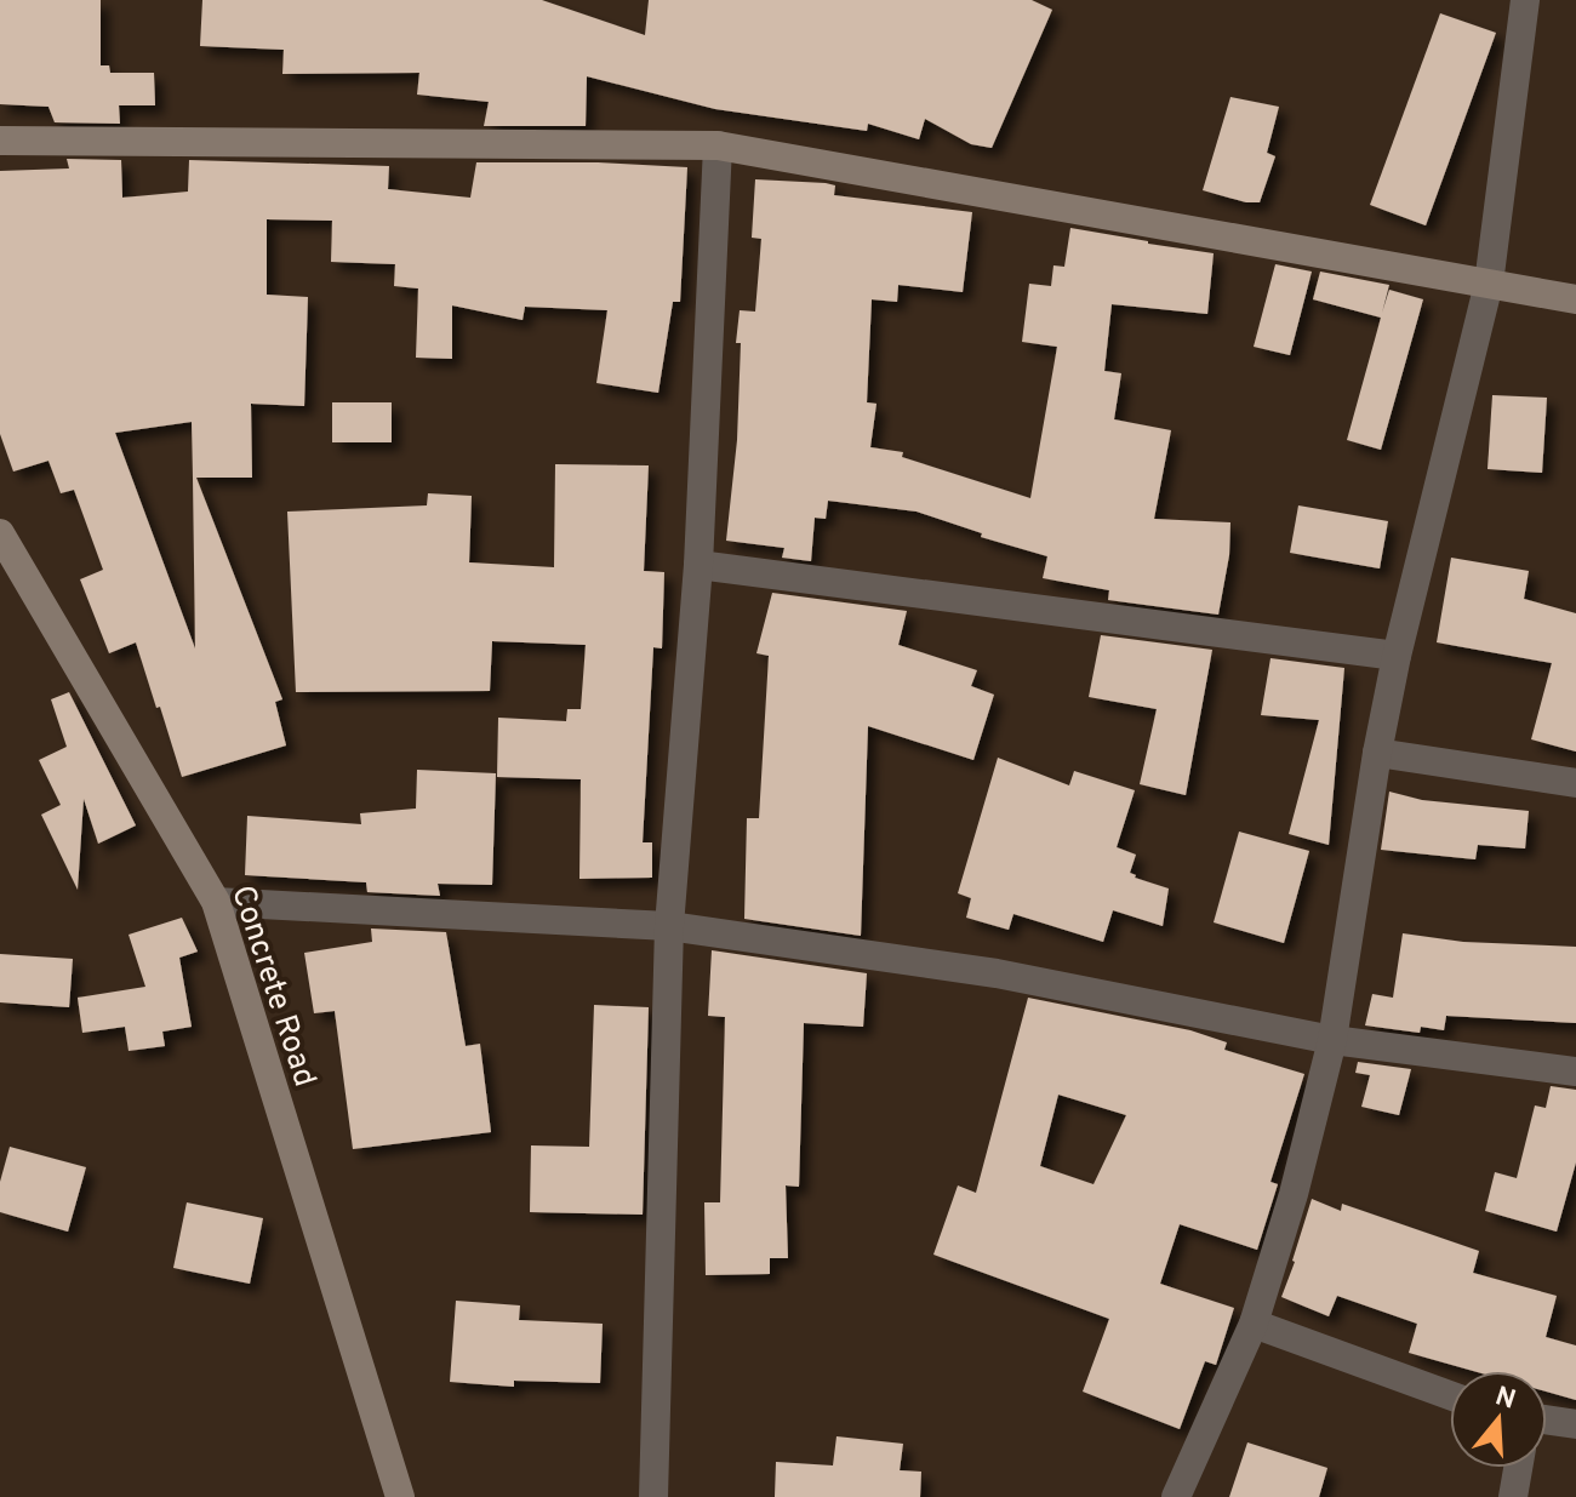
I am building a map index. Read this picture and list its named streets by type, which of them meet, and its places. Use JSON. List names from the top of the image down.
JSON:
{
  "streets": {
    "street": ["Concrete Road"]
  },
  "north": "top"
}
